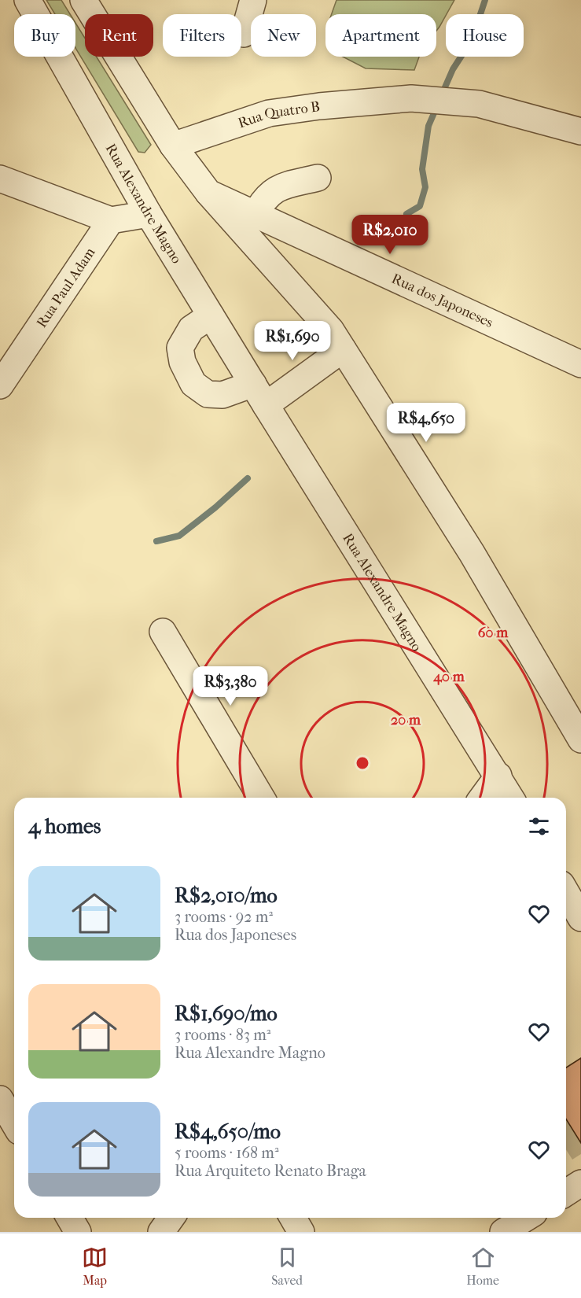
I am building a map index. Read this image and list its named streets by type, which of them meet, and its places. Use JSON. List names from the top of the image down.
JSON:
{
  "streets": {
    "street": [
      "Rua Quatro B",
      "Rua Alexandre Magno",
      "Rua Paul Adam",
      "Rua dos Japoneses"
    ]
  },
  "crossings": [
    ["Rua Quatro B", "Rua dos Japoneses"]
  ],
  "page": {
    "chip": [
      "Buy",
      "Rent",
      "Filters",
      "New",
      "Apartment",
      "House"
    ],
    "price": [
      "R$2,010",
      "R$1,690",
      "R$4,650",
      "R$3,380"
    ],
    "heading": "4 homes",
    "list": [
      {
        "name": "R$2,010/mo",
        "note": "3 rooms · 92 m² · Rua dos Japoneses"
      },
      {
        "name": "R$1,690/mo",
        "note": "3 rooms · 83 m² · Rua Alexandre Magno"
      },
      {
        "name": "R$4,650/mo",
        "note": "5 rooms · 168 m² · Rua Arquiteto Renato Braga"
      }
    ],
    "tabs": ["Map", "Saved", "Home"]
  },
  "rings": ["60 m", "40 m", "20 m"]
}
